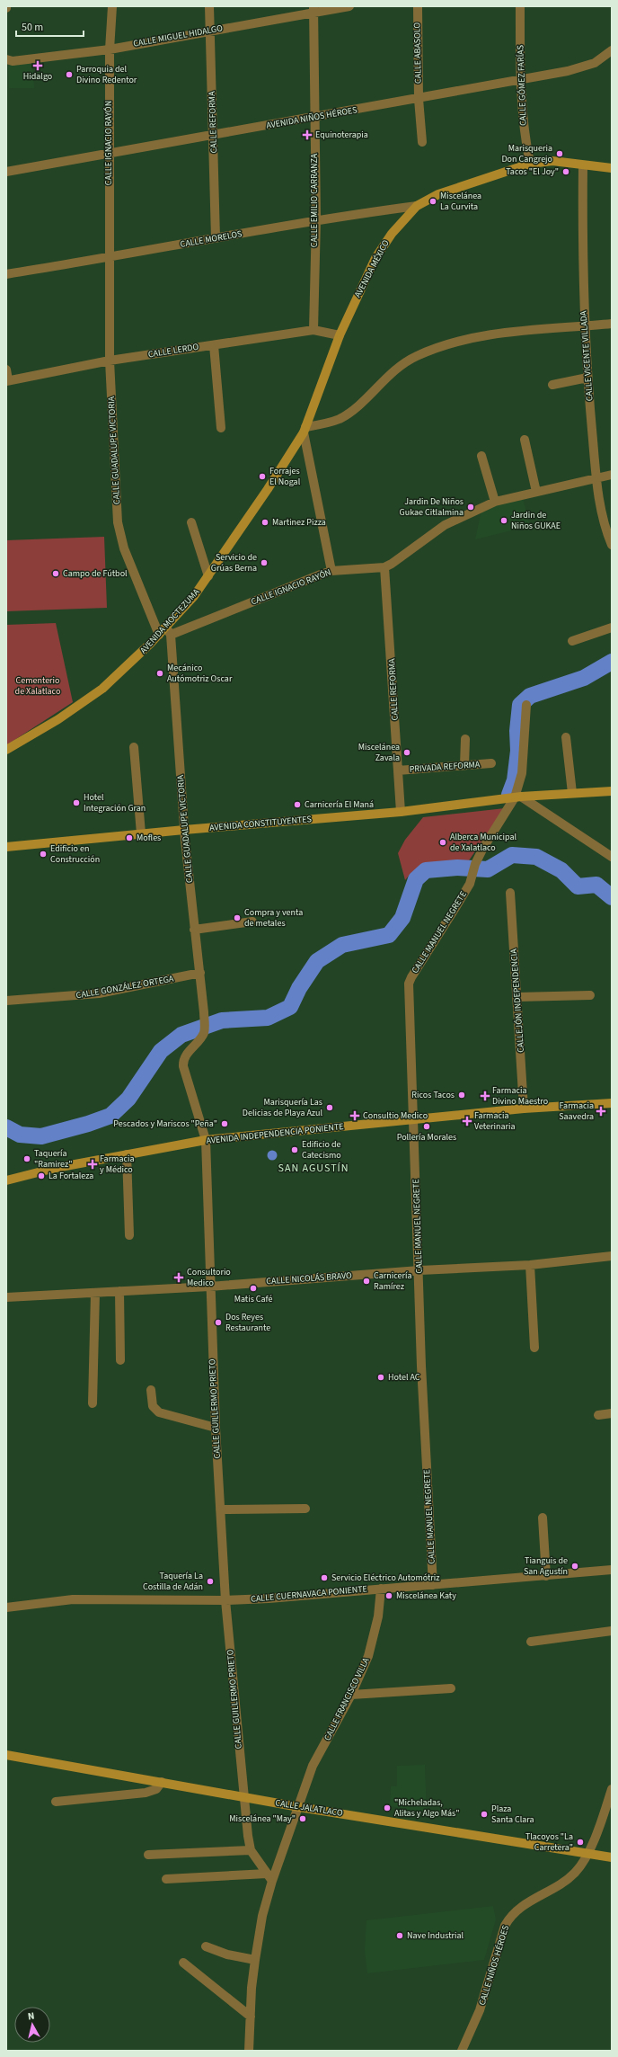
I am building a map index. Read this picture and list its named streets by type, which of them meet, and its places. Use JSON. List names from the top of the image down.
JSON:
{
  "streets": {
    "main road": [
      "AVENIDA MÉXICO",
      "AVENIDA MOCTEZUMA",
      "AVENIDA CONSTITUYENTES",
      "AVENIDA INDEPENDENCIA PONIENTE",
      "CALLE JALATLACO"
    ],
    "street": [
      "CALLE MIGUEL HIDALGO",
      "CALLE ABASOLO",
      "CALLE GÓMEZ FARÍAS",
      "AVENIDA NIÑOS HÉROES",
      "CALLE REFORMA",
      "CALLE IGNACIO RAYÓN",
      "CALLE EMILIO CARRANZA",
      "CALLE MORELOS",
      "CALLE LERDO",
      "CALLE VICENTE VILLADA",
      "CALLE GUADALUPE VICTORIA",
      "PRIVADA REFORMA",
      "CALLE MANUEL NEGRETE",
      "CALLE GONZÁLEZ ORTEGA",
      "CALLEJÓN INDEPENDENCIA",
      "CALLE NICOLÁS BRAVO",
      "CALLE GUILLERMO PRIETO",
      "CALLE CUERNAVACA PONIENTE",
      "CALLE FRANCISCO VILLA",
      "CALLE NIÑOS HÉROES"
    ]
  },
  "crossings": [
    ["CALLE MIGUEL HIDALGO", "CALLE REFORMA"],
    ["CALLE MIGUEL HIDALGO", "CALLE IGNACIO RAYÓN"],
    ["CALLE MIGUEL HIDALGO", "CALLE EMILIO CARRANZA"],
    ["CALLE ABASOLO", "AVENIDA NIÑOS HÉROES"],
    ["CALLE GÓMEZ FARÍAS", "AVENIDA NIÑOS HÉROES"],
    ["CALLE GÓMEZ FARÍAS", "AVENIDA MÉXICO"],
    ["AVENIDA NIÑOS HÉROES", "CALLE REFORMA"],
    ["AVENIDA NIÑOS HÉROES", "CALLE IGNACIO RAYÓN"],
    ["AVENIDA NIÑOS HÉROES", "CALLE EMILIO CARRANZA"],
    ["CALLE REFORMA", "CALLE IGNACIO RAYÓN"],
    ["CALLE REFORMA", "CALLE MORELOS"],
    ["CALLE REFORMA", "PRIVADA REFORMA"],
    ["CALLE REFORMA", "AVENIDA CONSTITUYENTES"],
    ["CALLE IGNACIO RAYÓN", "CALLE MORELOS"],
    ["CALLE IGNACIO RAYÓN", "CALLE VICENTE VILLADA"],
    ["CALLE IGNACIO RAYÓN", "CALLE GUADALUPE VICTORIA"],
    ["CALLE IGNACIO RAYÓN", "AVENIDA MOCTEZUMA"],
    ["CALLE EMILIO CARRANZA", "CALLE MORELOS"],
    ["CALLE EMILIO CARRANZA", "CALLE LERDO"],
    ["CALLE MORELOS", "AVENIDA MÉXICO"],
    ["CALLE MORELOS", "CALLE GUADALUPE VICTORIA"],
    ["AVENIDA MÉXICO", "CALLE LERDO"],
    ["AVENIDA MÉXICO", "AVENIDA MOCTEZUMA"],
    ["CALLE LERDO", "CALLE GUADALUPE VICTORIA"],
    ["CALLE GUADALUPE VICTORIA", "AVENIDA MOCTEZUMA"],
    ["CALLE GUADALUPE VICTORIA", "AVENIDA CONSTITUYENTES"],
    ["CALLE GUADALUPE VICTORIA", "CALLE GONZÁLEZ ORTEGA"],
    ["CALLE GUADALUPE VICTORIA", "CALLE GUILLERMO PRIETO"],
    ["AVENIDA CONSTITUYENTES", "CALLE MANUEL NEGRETE"],
    ["CALLE MANUEL NEGRETE", "AVENIDA INDEPENDENCIA PONIENTE"],
    ["CALLE MANUEL NEGRETE", "CALLE NICOLÁS BRAVO"],
    ["CALLE MANUEL NEGRETE", "CALLE CUERNAVACA PONIENTE"],
    ["CALLEJÓN INDEPENDENCIA", "AVENIDA INDEPENDENCIA PONIENTE"],
    ["AVENIDA INDEPENDENCIA PONIENTE", "CALLE GUILLERMO PRIETO"],
    ["CALLE NICOLÁS BRAVO", "CALLE GUILLERMO PRIETO"],
    ["CALLE GUILLERMO PRIETO", "CALLE CUERNAVACA PONIENTE"],
    ["CALLE GUILLERMO PRIETO", "CALLE JALATLACO"],
    ["CALLE CUERNAVACA PONIENTE", "CALLE FRANCISCO VILLA"],
    ["CALLE FRANCISCO VILLA", "CALLE JALATLACO"],
    ["CALLE JALATLACO", "CALLE NIÑOS HÉROES"]
  ],
  "districts": ["SAN AGUSTÍN"],
  "parks": ["Cementerio de Xalatlaco"],
  "places": {
    "health": [
      "Hidalgo",
      "Equinoterapia",
      "Farmacia Divino Maestro",
      "Farmacia Saavedra",
      "Consultio Medico",
      "Farmacia Veterinaria",
      "Farmacia y Médico",
      "Consultorio Medico"
    ],
    "other": [
      "Parroquia del Divino Redentor",
      "Marisqueria Don Cangrejo",
      "Tacos \"El Joy\"",
      "Miscelánea La Curvita",
      "Forrajes El Nogal",
      "Jardin De Niños Gukae Citlalmina",
      "Jardin de Niños GUKAE",
      "Martinez Pizza",
      "Servicio de Grúas Berna",
      "Campo de Fútbol",
      "Mecánico Autómotriz Oscar",
      "Miscelánea Zavala",
      "Hotel Integración Gran",
      "Carnicería El Maná",
      "Mofles",
      "Alberca Municipal de Xalatlaco",
      "Edificio en Construcción",
      "Compra y venta de metales",
      "Ricos Tacos",
      "Marisquería Las Delicias de Playa Azul",
      "Pescados y Mariscos \"Peña\"",
      "Pollería Morales",
      "Edificio de Catecismo",
      "Taquería \"Ramirez\"",
      "La Fortaleza",
      "Carnicería Ramírez",
      "Matis Café",
      "Dos Reyes Restaurante",
      "Hotel AC",
      "Tianguis de San Agustín",
      "Servicio Eléctrico Automótriz",
      "Taquería La Costilla de Adán",
      "Miscelánea Katy",
      "\"Micheladas, Alitas y Algo Más\"",
      "Plaza Santa Clara",
      "Miscelánea \"May\"",
      "Tlacoyos \"La Carretera\"",
      "Nave Industrial"
    ]
  },
  "scale_bar": "50 m",
  "north": "top"
}
